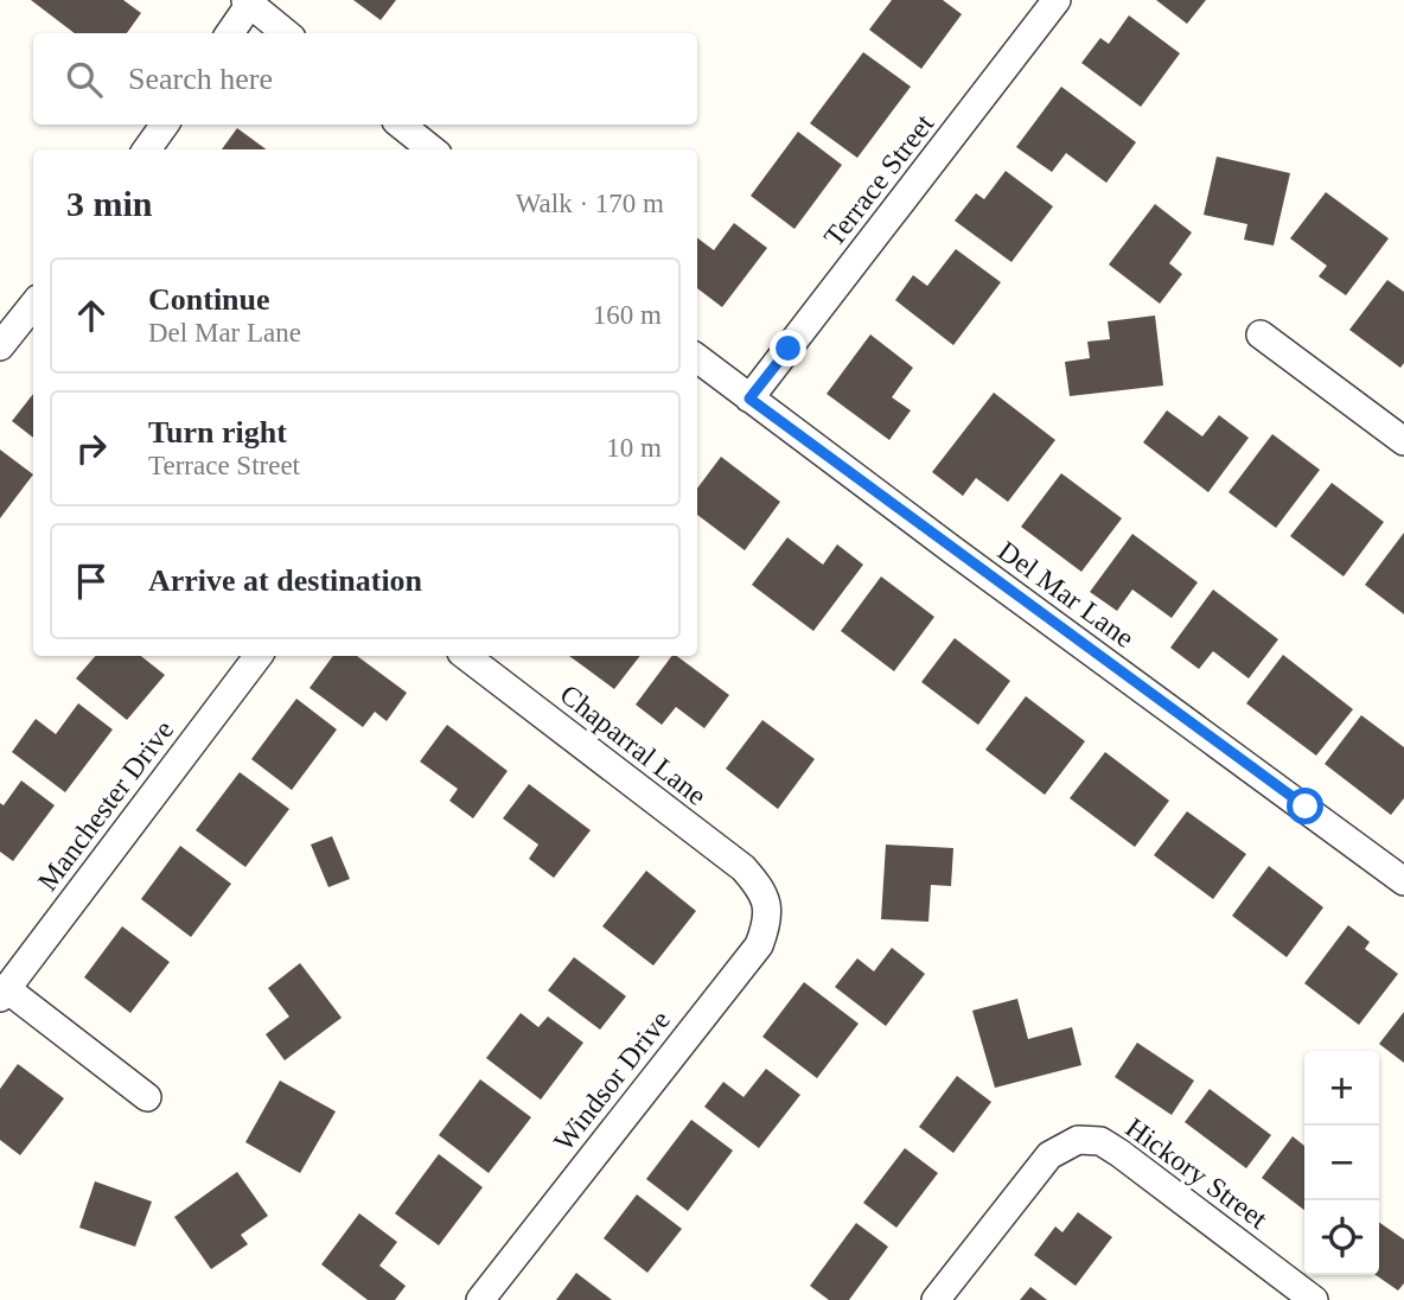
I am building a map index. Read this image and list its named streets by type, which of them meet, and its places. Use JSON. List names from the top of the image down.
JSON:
{
  "streets": {
    "street": [
      "Terrace Street",
      "Del Mar Lane",
      "Chaparral Lane",
      "Manchester Drive",
      "Windsor Drive",
      "Hickory Street"
    ]
  },
  "crossings": [
    ["Terrace Street", "Del Mar Lane"],
    ["Chaparral Lane", "Windsor Drive"]
  ],
  "page": {
    "search": "Search here",
    "heading": ["3 min", "Walk · 170 m"],
    "list": [
      ["Continue", "Del Mar Lane", "160 m"],
      ["Turn right", "Terrace Street", "10 m"],
      "Arrive at destination"
    ],
    "map_buttons": ["+", "−"]
  }
}
